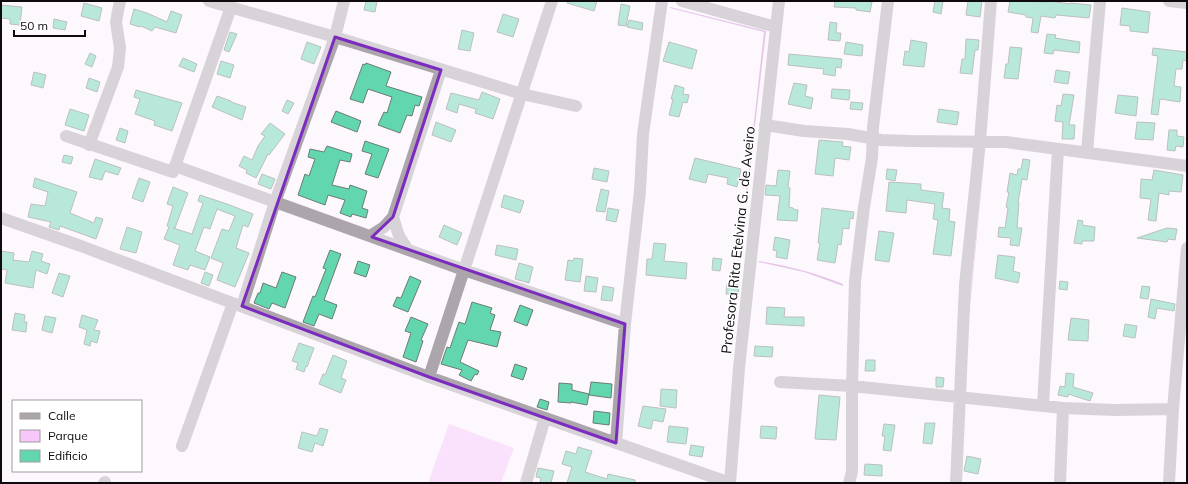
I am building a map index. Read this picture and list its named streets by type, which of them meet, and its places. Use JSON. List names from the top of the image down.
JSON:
{
  "streets": {
    "street": ["Profesora Rita Etelvina G. de Aveiro"]
  },
  "legend": ["Calle", "Parque", "Edificio"],
  "scale_bar": "50 m"
}
